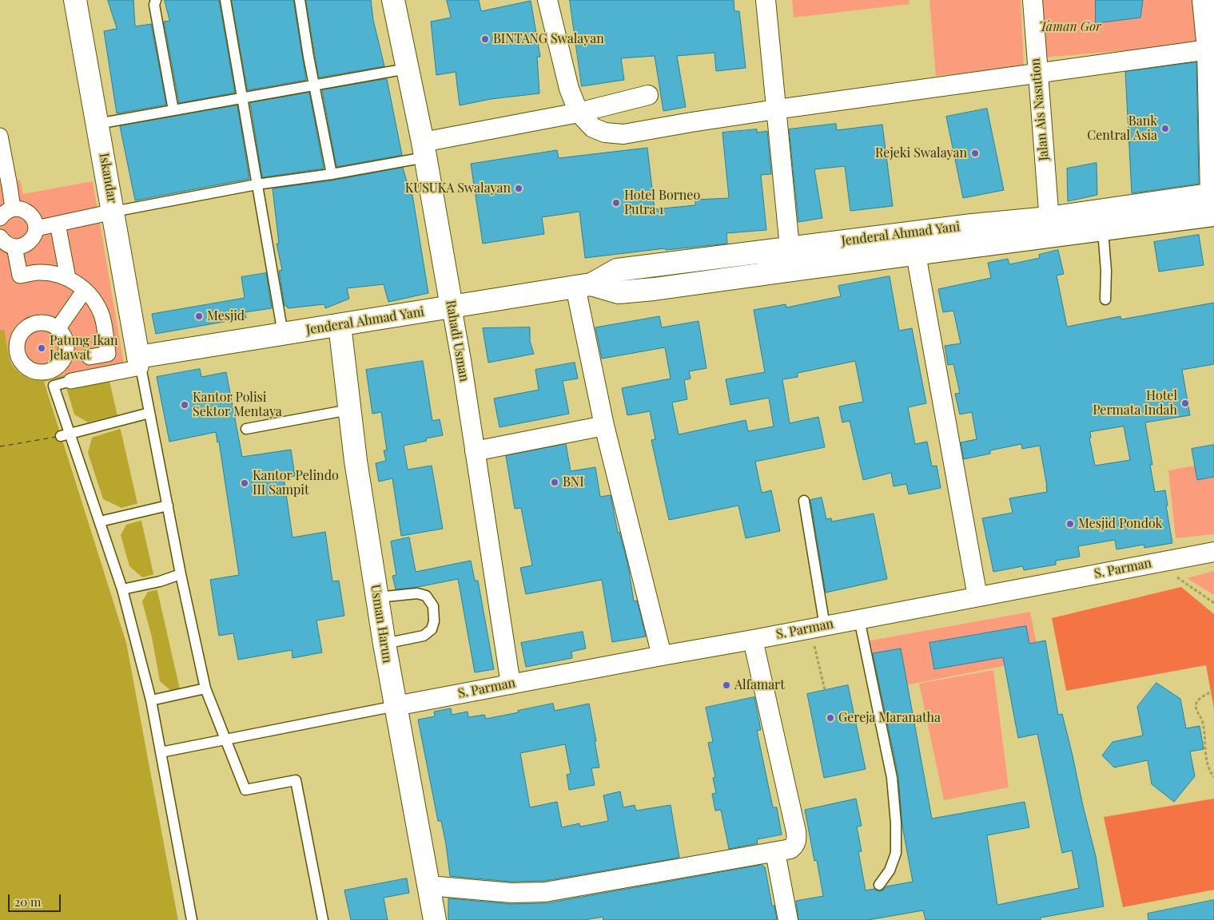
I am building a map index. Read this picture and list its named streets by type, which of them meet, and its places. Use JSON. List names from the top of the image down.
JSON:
{
  "streets": {
    "main road": [
      "Iskandar",
      "Jenderal Ahmad Yani",
      "Rahadi Usman",
      "Usman Harun"
    ],
    "street": ["Jalan Ais Nasution", "S. Parman"]
  },
  "crossings": [
    ["Jalan Ais Nasution", "Jenderal Ahmad Yani"],
    ["Iskandar", "Jenderal Ahmad Yani"],
    ["Jenderal Ahmad Yani", "Rahadi Usman"],
    ["Jenderal Ahmad Yani", "Usman Harun"],
    ["Rahadi Usman", "S. Parman"],
    ["S. Parman", "Usman Harun"]
  ],
  "parks": ["Taman Gor"],
  "places": [
    "BINTANG Swalayan",
    "Bank Central Asia",
    "Rejeki Swalayan",
    "KUSUKA Swalayan",
    "Hotel Borneo Putra 1",
    "Mesjid",
    "Patung Ikan Jelawat",
    "Hotel Permata Indah",
    "Kantor Polisi Sektor Mentaya",
    "BNI",
    "Kantor Pelindo III Sampit",
    "Mesjid Pondok",
    "Alfamart",
    "Gereja Maranatha"
  ],
  "scale_bar": "20 m"
}
